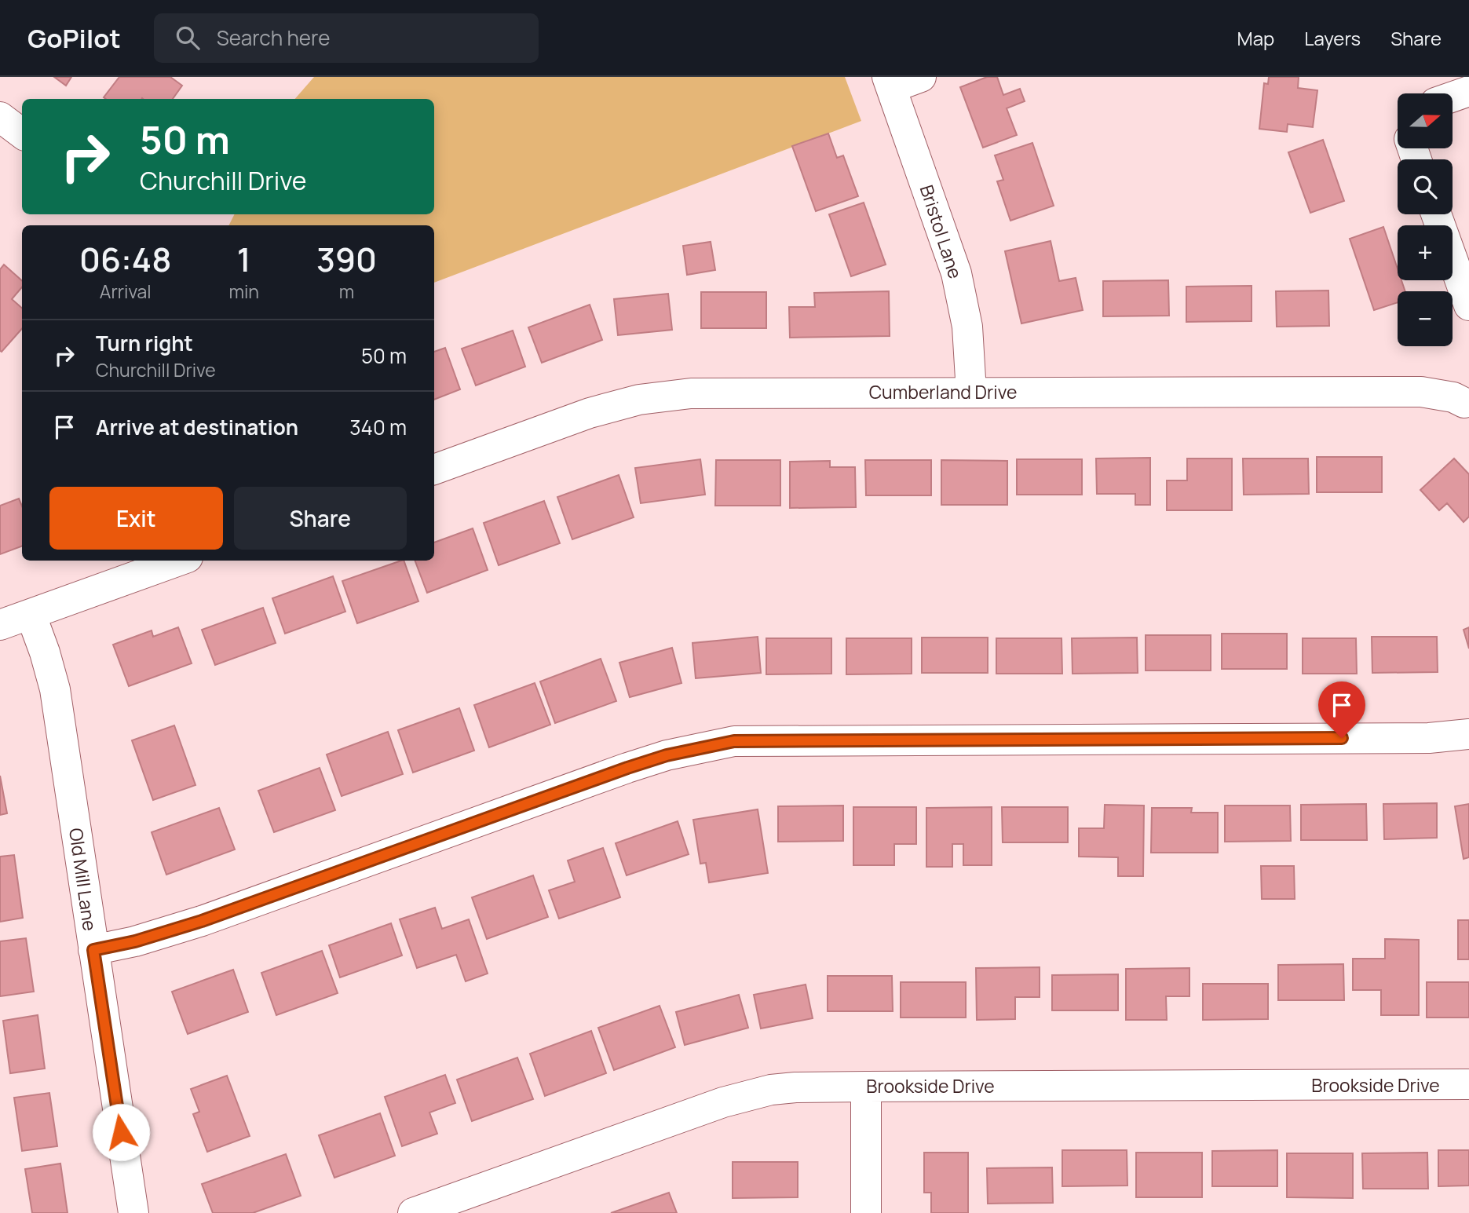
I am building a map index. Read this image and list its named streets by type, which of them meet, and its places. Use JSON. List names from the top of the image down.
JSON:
{
  "streets": {
    "street": [
      "Bristol Lane",
      "Cumberland Drive",
      "Old Mill Lane",
      "Brookside Drive"
    ]
  },
  "crossings": [
    ["Bristol Lane", "Cumberland Drive"]
  ],
  "north": "right",
  "page": {
    "header": "GoPilot",
    "search": "Search here",
    "nav": ["Map", "Layers", "Share"],
    "map_buttons": ["+", "−"],
    "turn": ["50 m", "Churchill Drive"],
    "eta": [
      "06:48",
      "Arrival",
      "1",
      "min",
      "390",
      "m"
    ],
    "list": [
      {
        "name": "Turn right",
        "note": "Churchill Drive",
        "value": "50 m"
      },
      {
        "name": "Arrive at destination",
        "value": "340 m"
      }
    ],
    "buttons": ["Exit", "Share"]
  }
}
